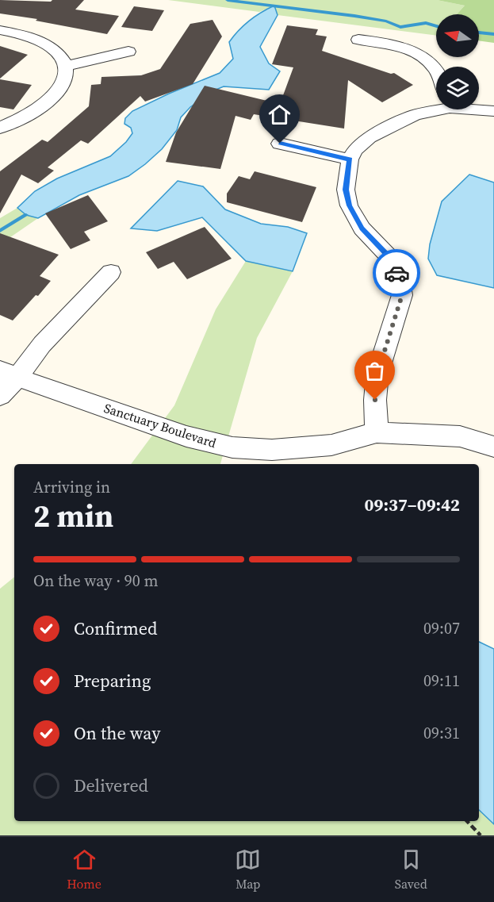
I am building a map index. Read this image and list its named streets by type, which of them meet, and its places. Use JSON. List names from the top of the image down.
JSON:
{
  "streets": {
    "street": ["Sanctuary Boulevard"]
  },
  "north": "left",
  "page": {
    "heading": ["2 min", "Arriving in", "09:37–09:42"],
    "bar": "On the way · 90 m",
    "list": [
      ["Confirmed", "09:07"],
      ["Preparing", "09:11"],
      ["On the way", "09:31"],
      "Delivered"
    ],
    "tabs": ["Home", "Map", "Saved"]
  }
}
